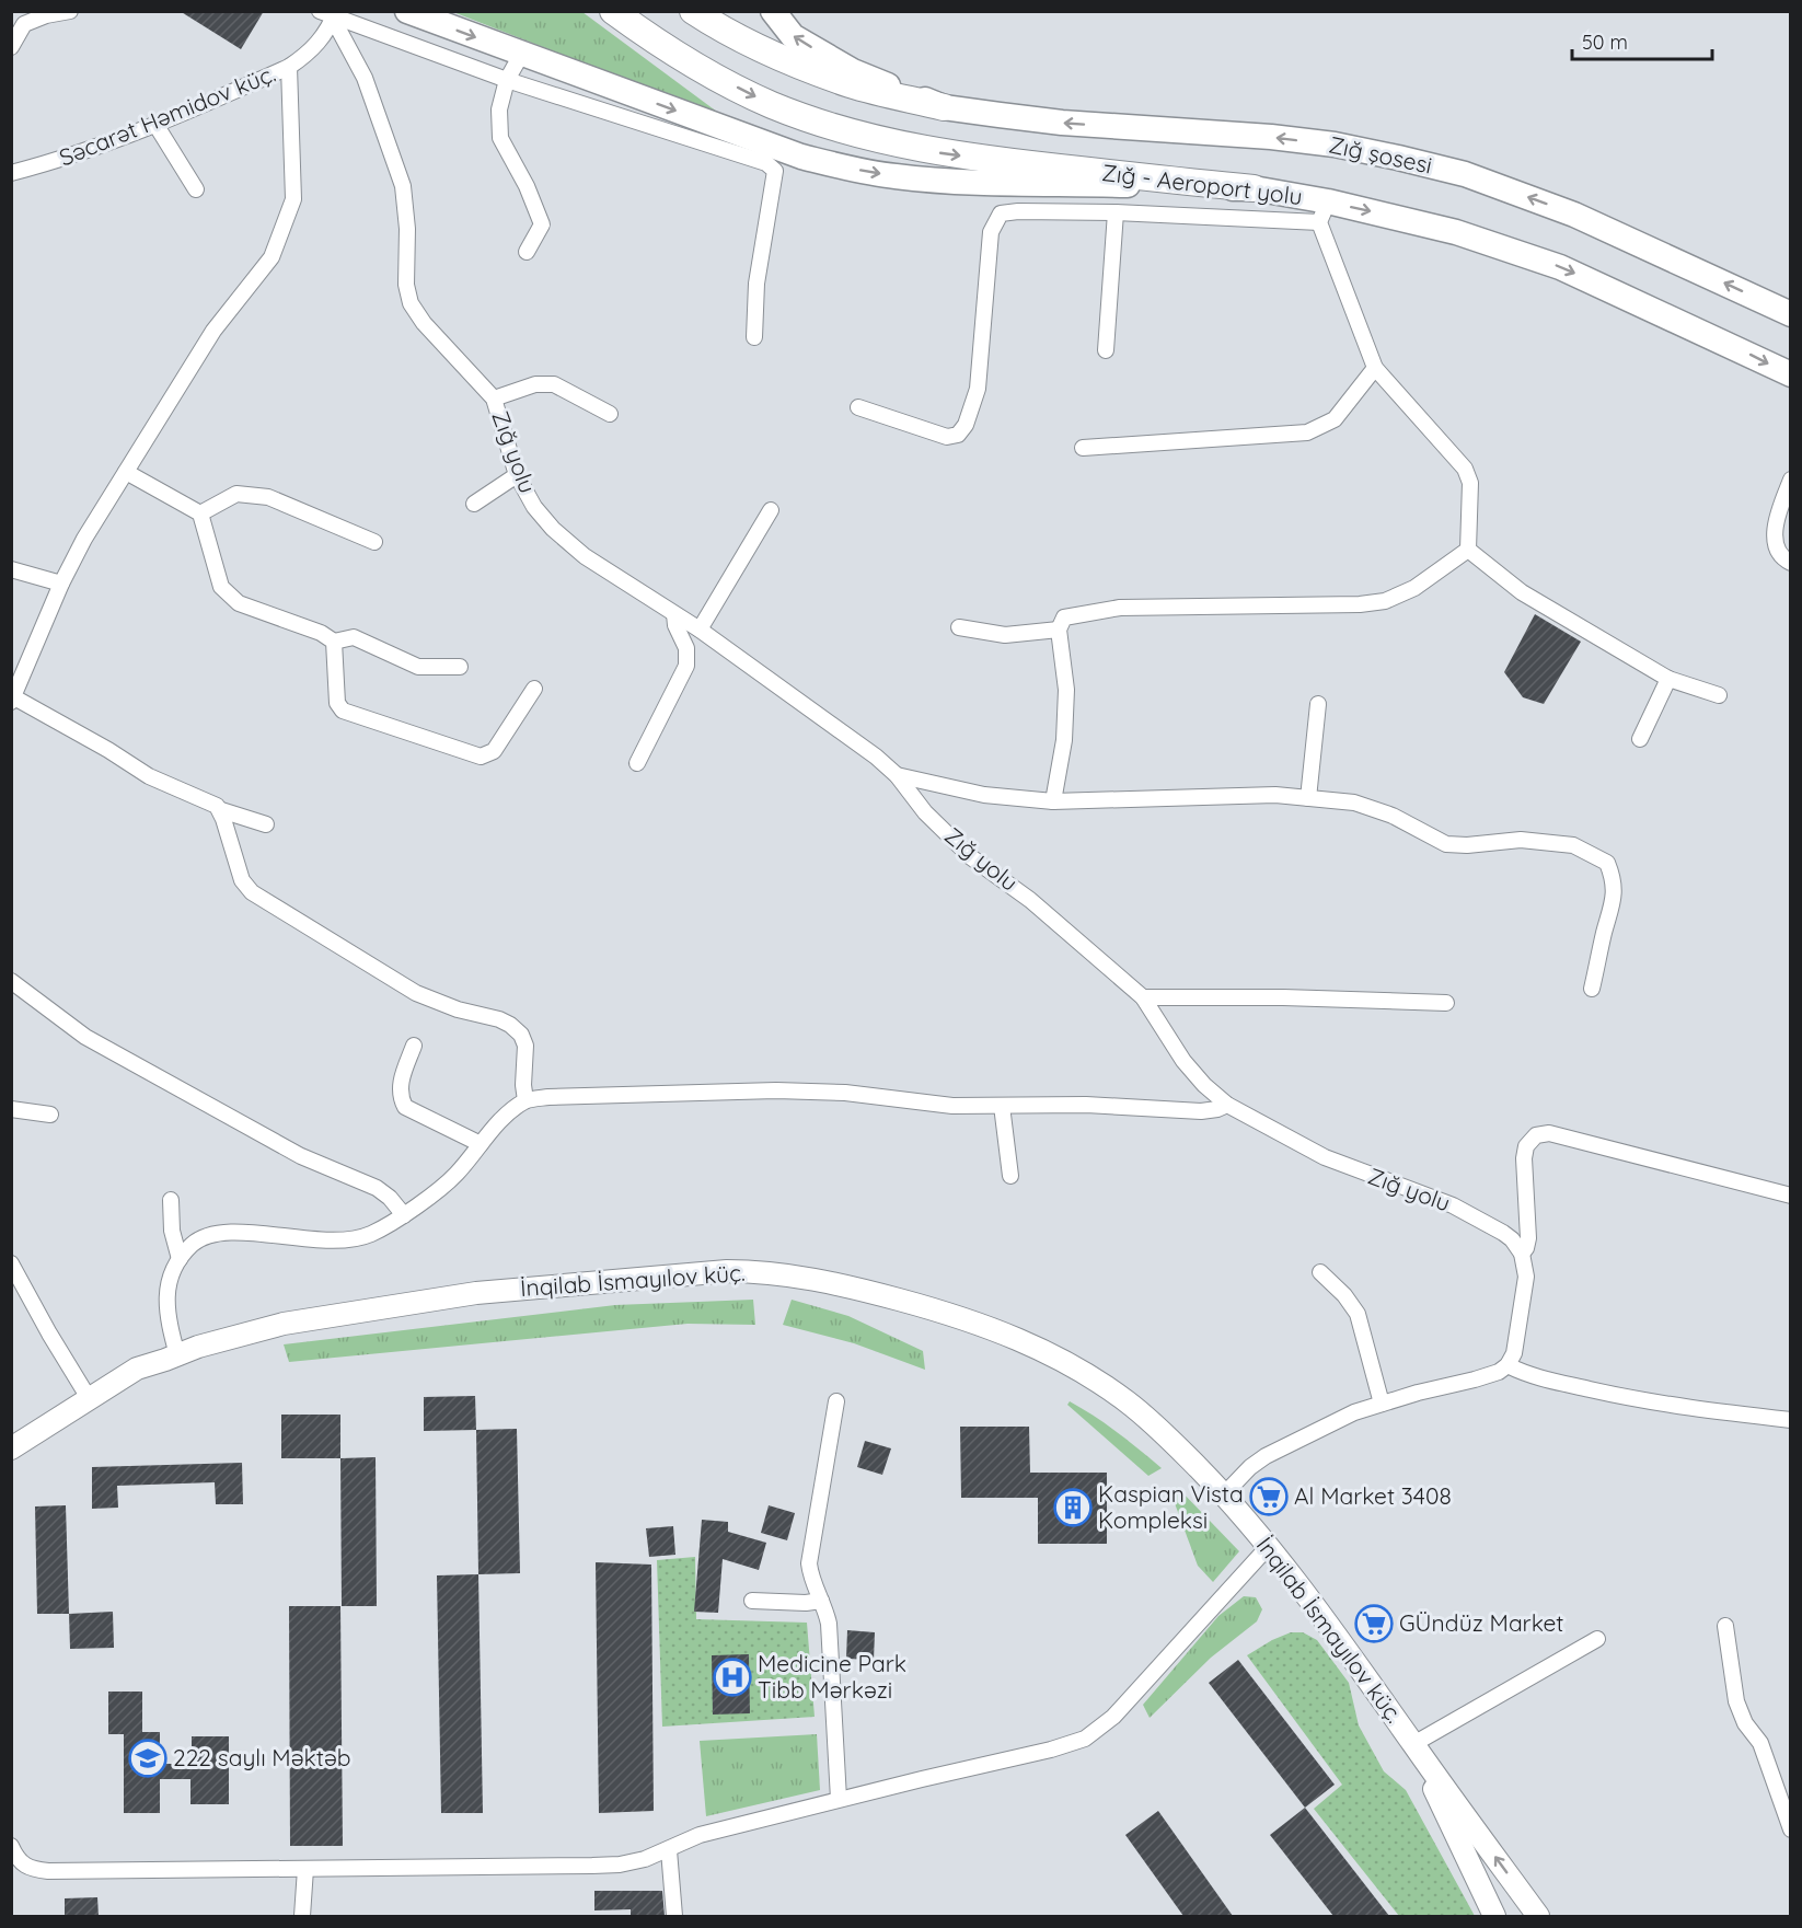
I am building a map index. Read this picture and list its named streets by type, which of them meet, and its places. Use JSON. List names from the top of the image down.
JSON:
{
  "streets": {
    "highway": ["Zığ şosesi", "Zığ - Aeroport yolu"],
    "main road": ["İnqilab İsmayılov küç."],
    "street": ["Səcarət Həmidov küç.", "Zığ yolu"]
  },
  "crossings": [
    ["Səcarət Həmidov küç.", "Zığ yolu"]
  ],
  "places": {
    "supermarket": ["Al Market 3408", "GÜndüz Market"],
    "building": ["Kaspian Vista Kompleksi"],
    "hospital": ["Medicine Park Tibb Mərkəzi"],
    "school or university": ["222 saylı Məktəb"]
  },
  "scale_bar": "50 m"
}
